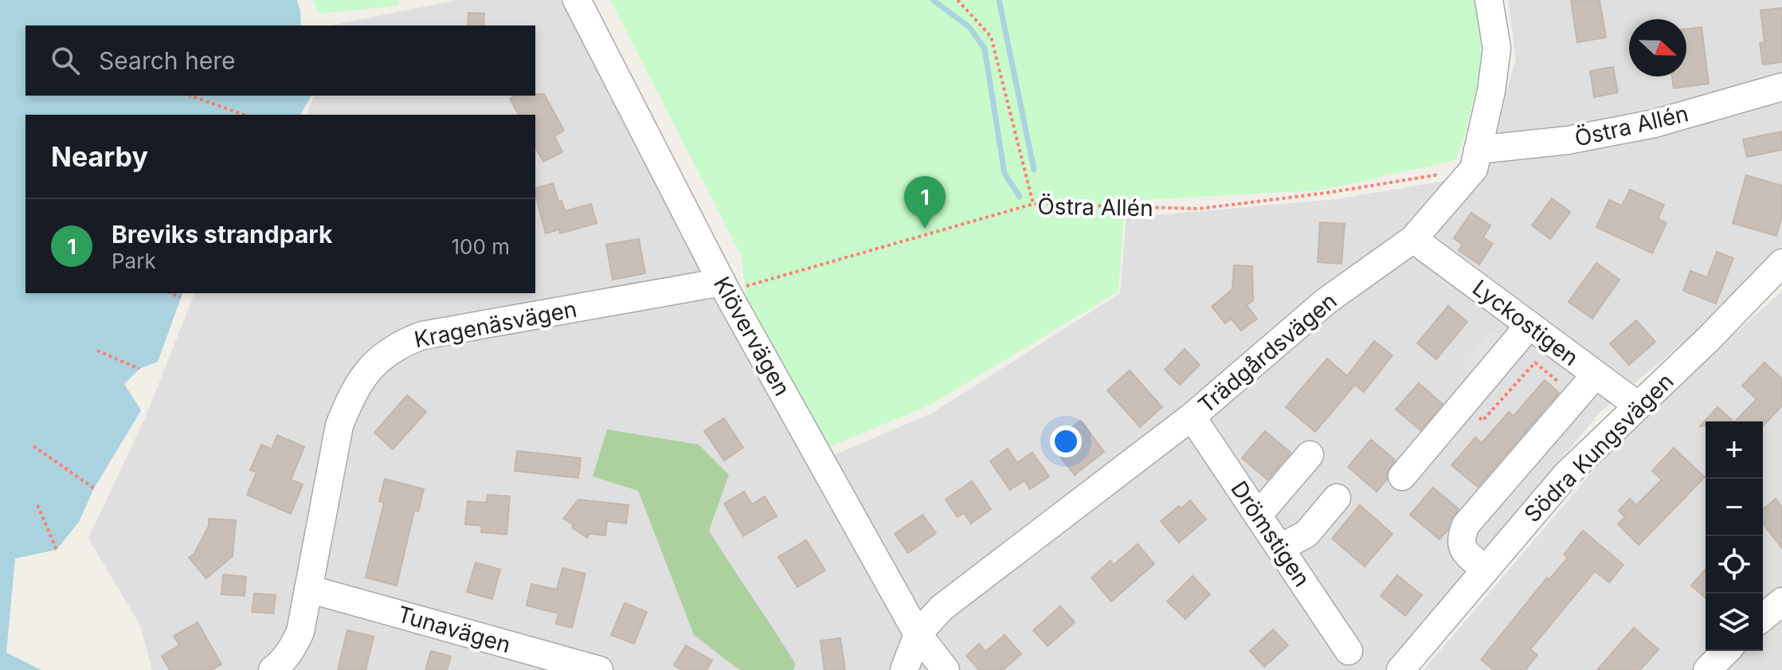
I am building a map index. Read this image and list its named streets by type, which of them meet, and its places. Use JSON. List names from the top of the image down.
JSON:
{
  "streets": {
    "street": [
      "Östra Allén",
      "Lyckostigen",
      "Kragenäsvägen",
      "Klövervägen",
      "Trädgårdsvägen",
      "Södra Kungsvägen",
      "Drömstigen",
      "Tunavägen"
    ]
  },
  "crossings": [
    ["Östra Allén", "Kragenäsvägen"],
    ["Östra Allén", "Klövervägen"],
    ["Östra Allén", "Trädgårdsvägen"],
    ["Lyckostigen", "Trädgårdsvägen"],
    ["Lyckostigen", "Södra Kungsvägen"],
    ["Kragenäsvägen", "Klövervägen"],
    ["Kragenäsvägen", "Tunavägen"],
    ["Klövervägen", "Trädgårdsvägen"],
    ["Trädgårdsvägen", "Drömstigen"]
  ],
  "north": "right",
  "page": {
    "search": "Search here",
    "heading": "Nearby",
    "pins": "1",
    "list": [
      {
        "mark": "1",
        "name": "Breviks strandpark",
        "note": "Park",
        "value": "100 m"
      }
    ],
    "map_buttons": ["+", "−"]
  }
}
